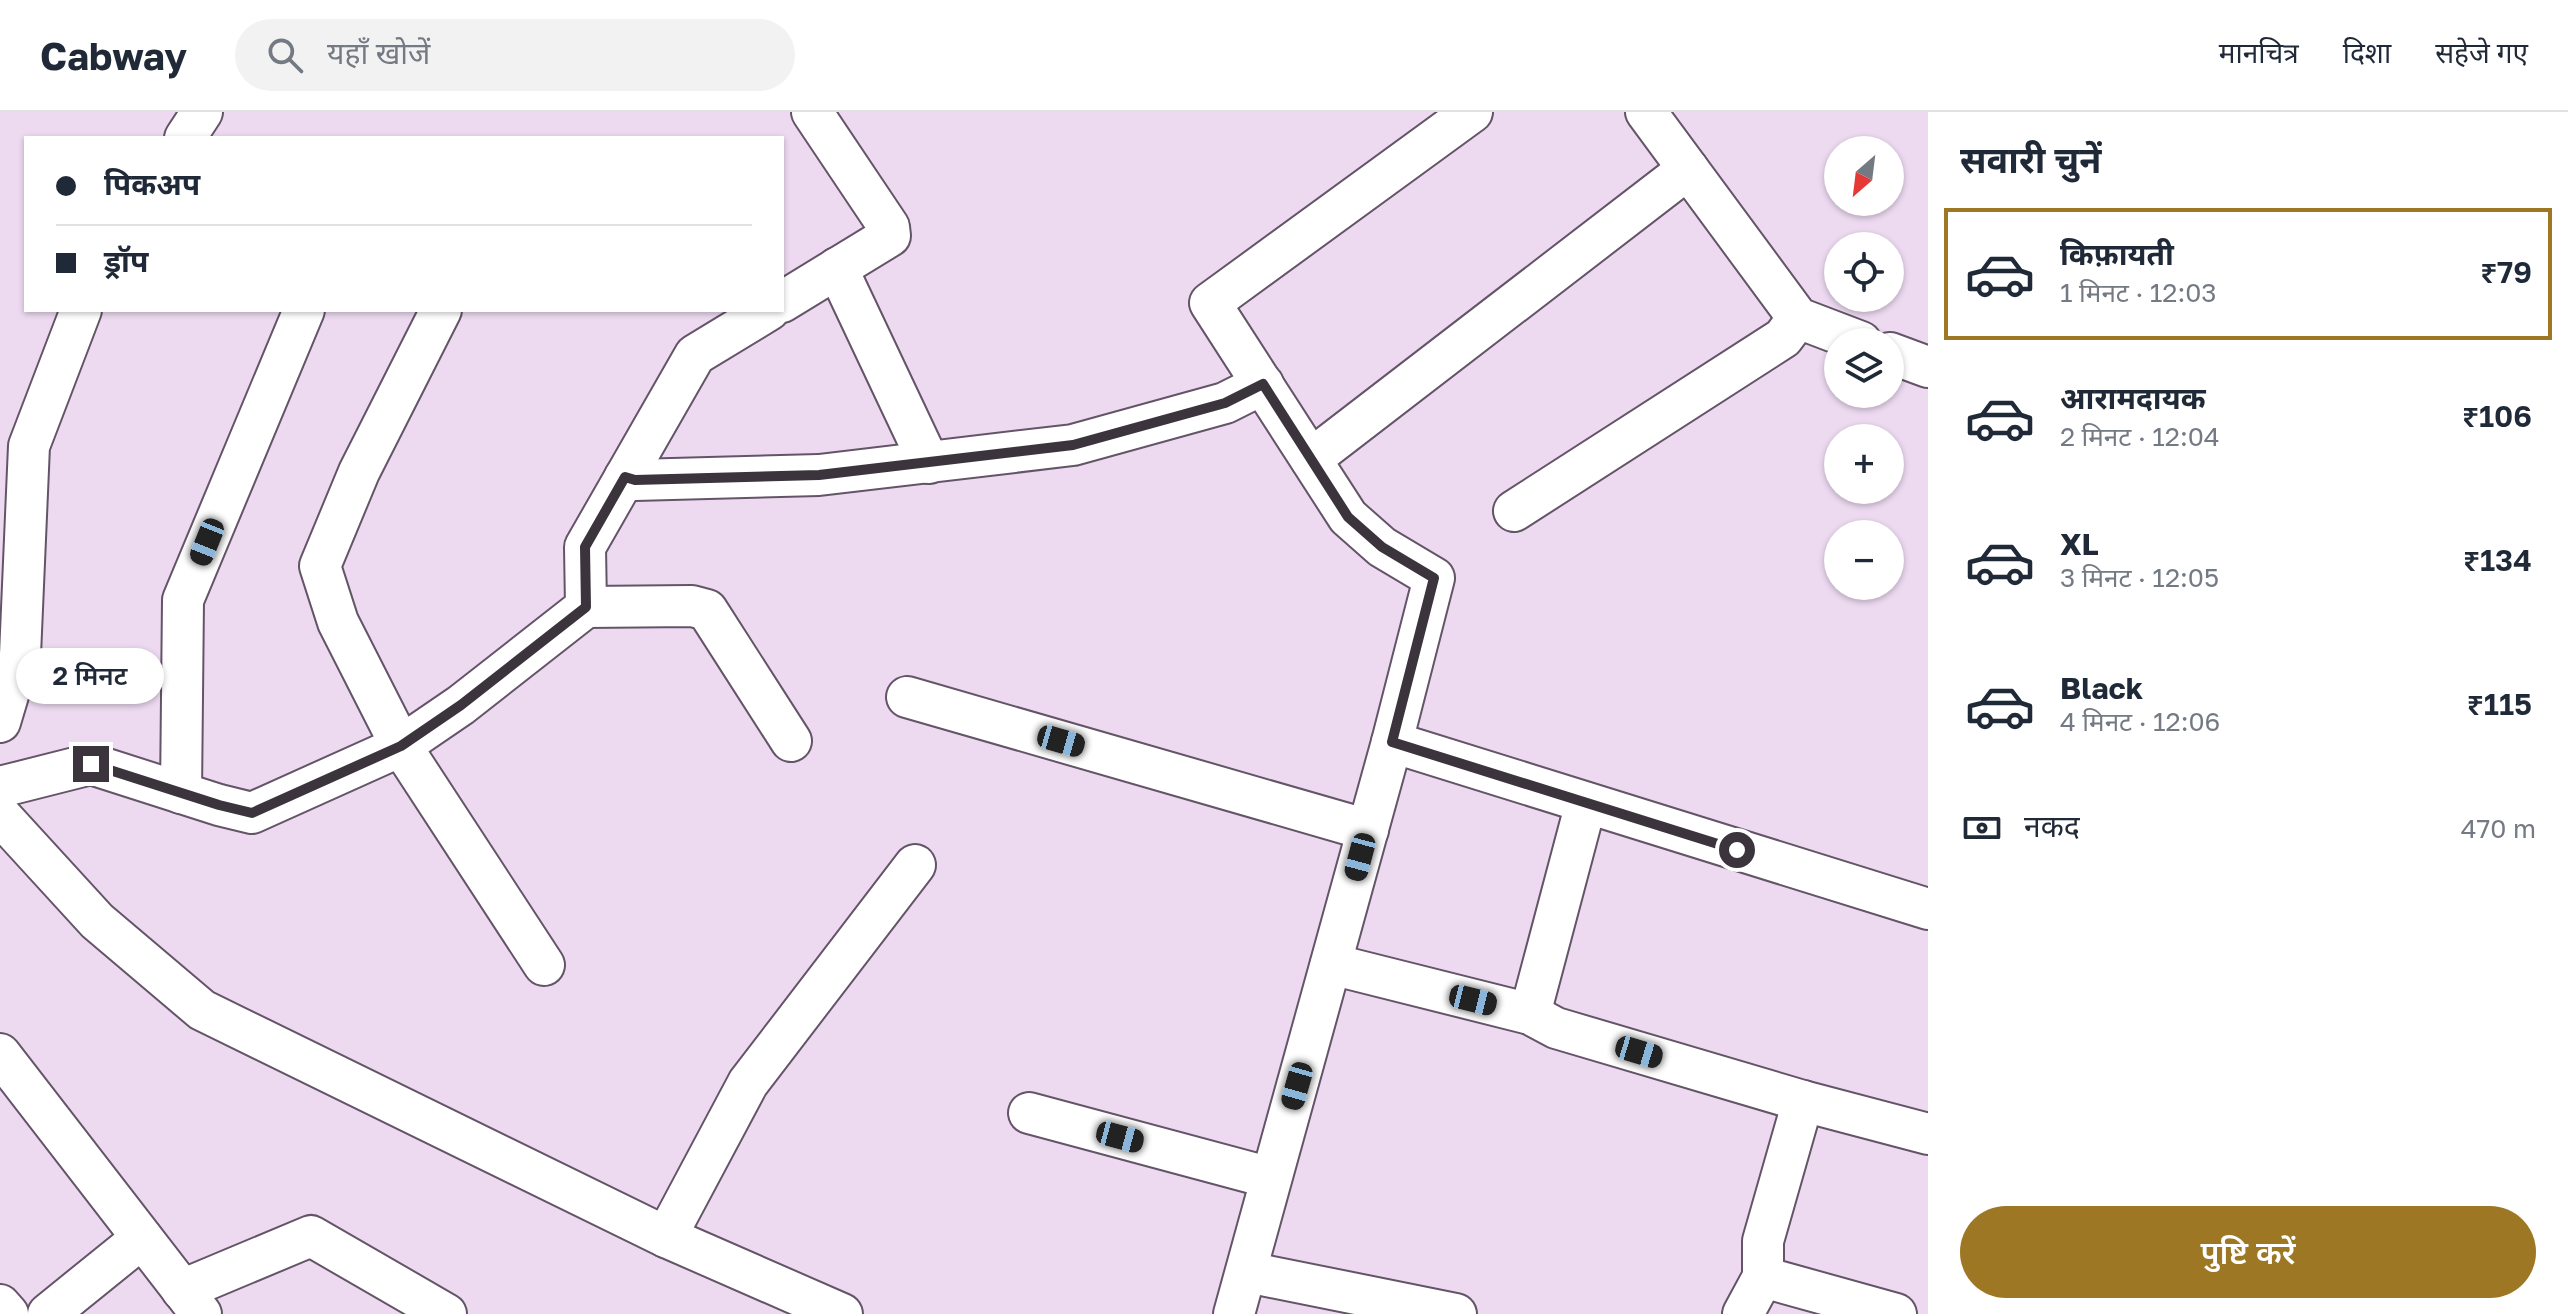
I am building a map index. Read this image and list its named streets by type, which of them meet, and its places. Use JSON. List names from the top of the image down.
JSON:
{
  "north": "bottom left",
  "page": {
    "header": "Cabway",
    "search": "यहाँ खोजें",
    "nav": ["मानचित्र", "दिशा", "सहेजे गए"],
    "heading": "सवारी चुनें",
    "map_buttons": ["+", "−"],
    "banner": ["पिकअप", "ड्रॉप"],
    "list": [
      {
        "name": "किफ़ायती",
        "note": "1 मिनट · 12:03",
        "value": "₹79"
      },
      {
        "name": "आरामदायक",
        "note": "2 मिनट · 12:04",
        "value": "₹106"
      },
      {
        "name": "XL",
        "note": "3 मिनट · 12:05",
        "value": "₹134"
      },
      {
        "name": "Black",
        "note": "4 मिनट · 12:06",
        "value": "₹115"
      }
    ],
    "bubble": "2 मिनट",
    "pay": ["नकद", "470 m"],
    "buttons": "पुष्टि करें"
  }
}
